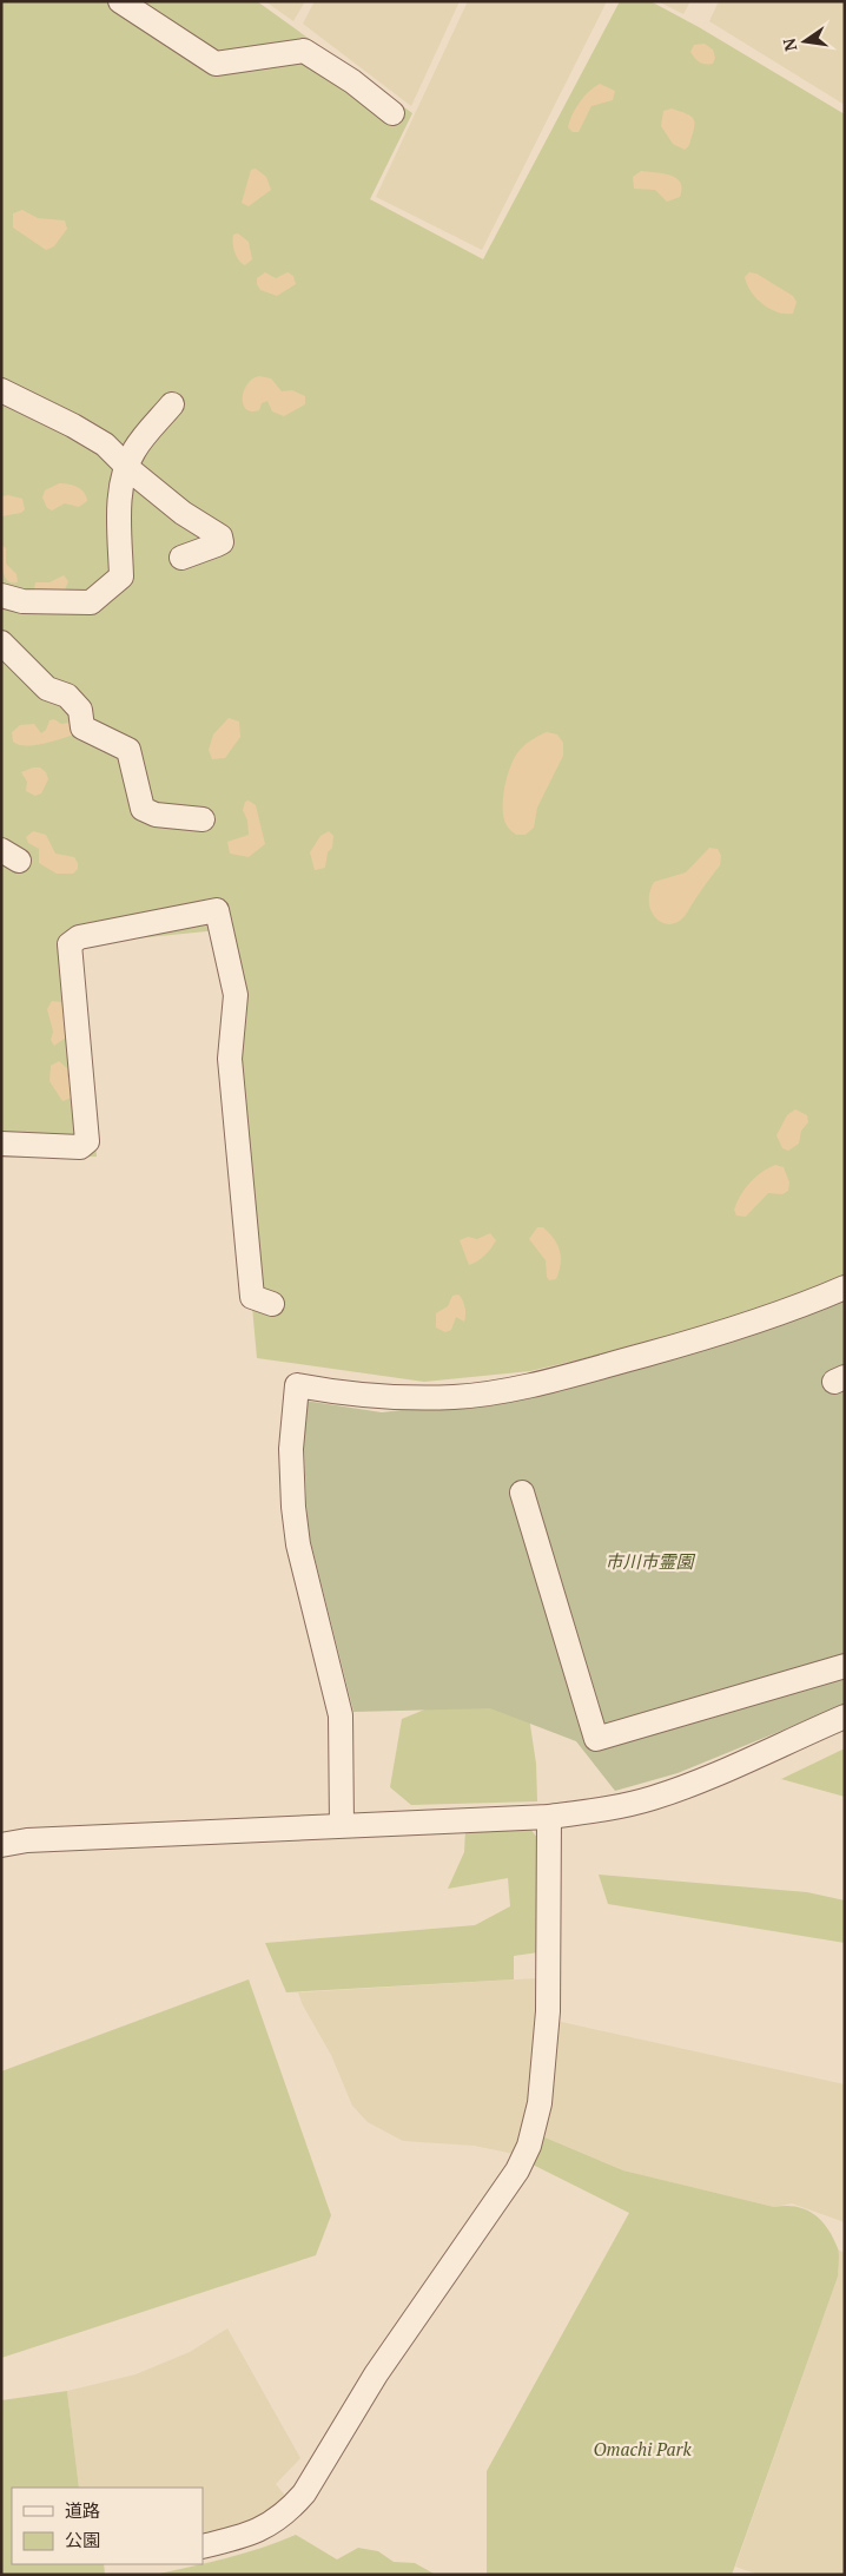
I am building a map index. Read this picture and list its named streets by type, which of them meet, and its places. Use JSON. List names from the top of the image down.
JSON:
{
  "parks": ["市川市霊園", "Omachi Park"],
  "legend": ["道路", "公園"],
  "north": "left"
}
